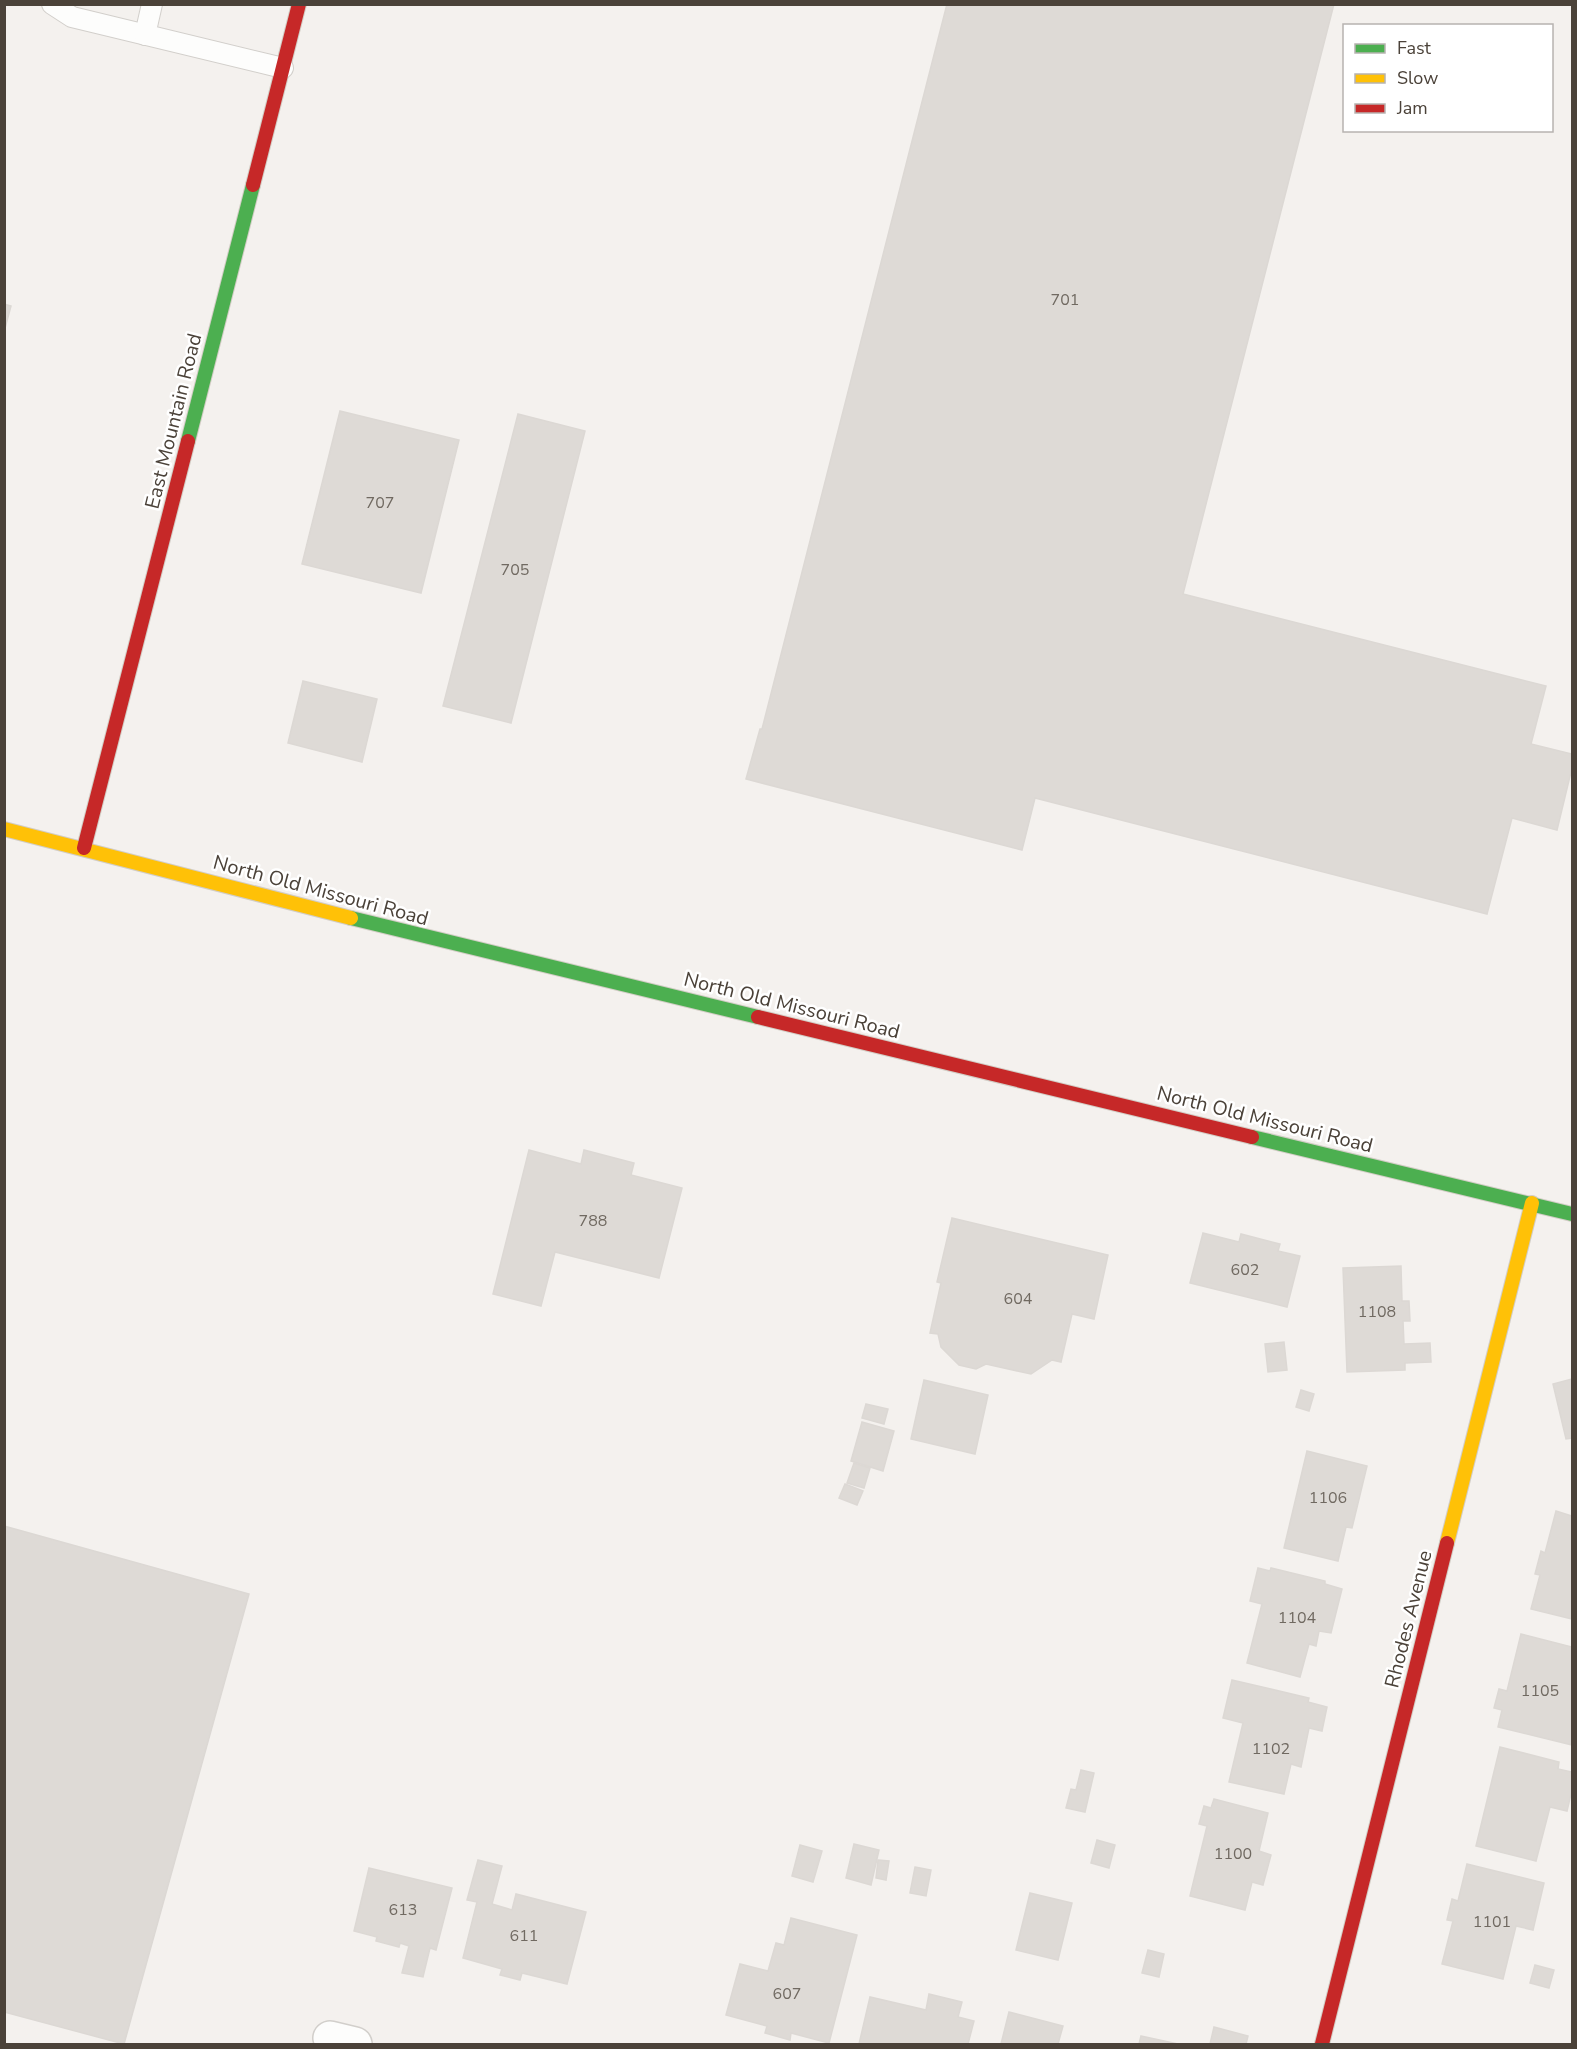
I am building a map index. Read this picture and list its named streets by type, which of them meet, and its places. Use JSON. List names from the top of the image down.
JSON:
{
  "streets": {
    "street": ["East Mountain Road", "North Old Missouri Road", "Rhodes Avenue"]
  },
  "crossings": [
    ["East Mountain Road", "North Old Missouri Road"],
    ["North Old Missouri Road", "Rhodes Avenue"]
  ],
  "house_numbers": [
    "701",
    "707",
    "705",
    "788",
    "602",
    "604",
    "1108",
    "1106",
    "1104",
    "1105",
    "1102",
    "1100",
    "613",
    "1101",
    "611",
    "607"
  ],
  "legend": ["Fast", "Slow", "Jam"]
}
